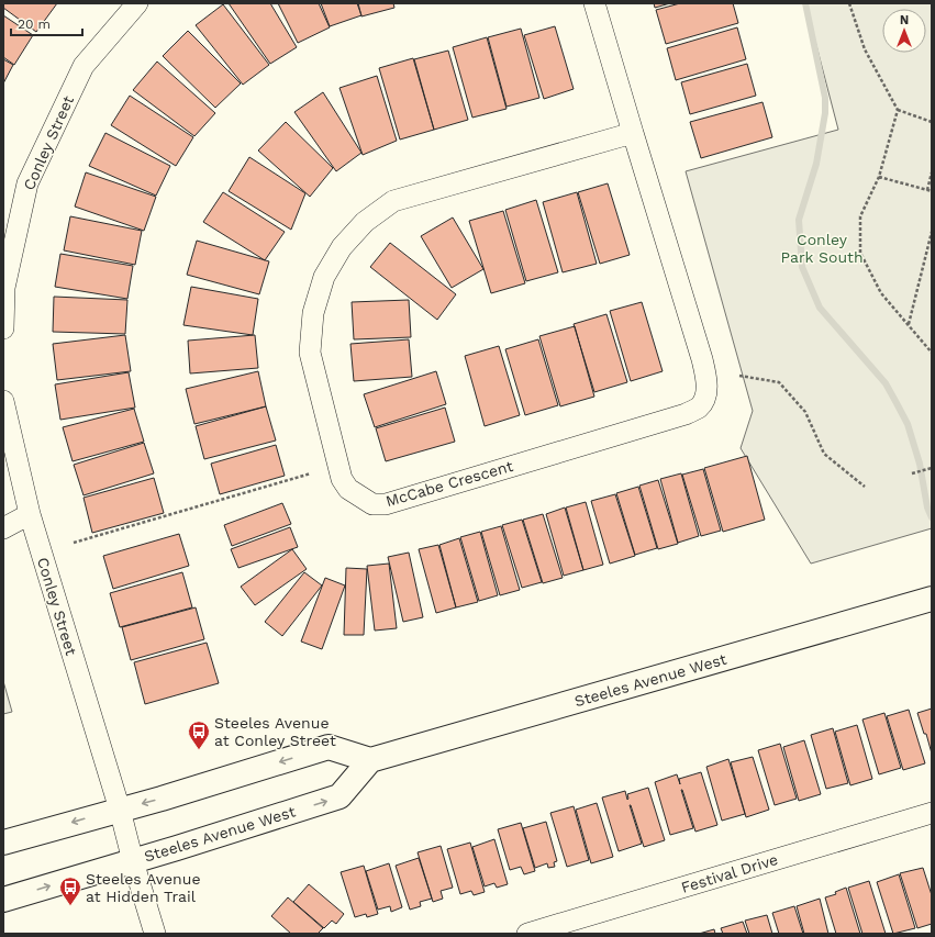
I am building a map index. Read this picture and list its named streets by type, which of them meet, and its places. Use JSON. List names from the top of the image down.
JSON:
{
  "streets": {
    "main road": ["Steeles Avenue West"],
    "street": ["Conley Street", "McCabe Crescent", "Festival Drive"]
  },
  "crossings": [
    ["Conley Street", "Steeles Avenue West"]
  ],
  "parks": ["Conley Park South"],
  "places": {
    "bus stop": ["Steeles Avenue at Conley Street", "Steeles Avenue at Hidden Trail"]
  },
  "scale_bar": "20 m",
  "north": "top"
}
